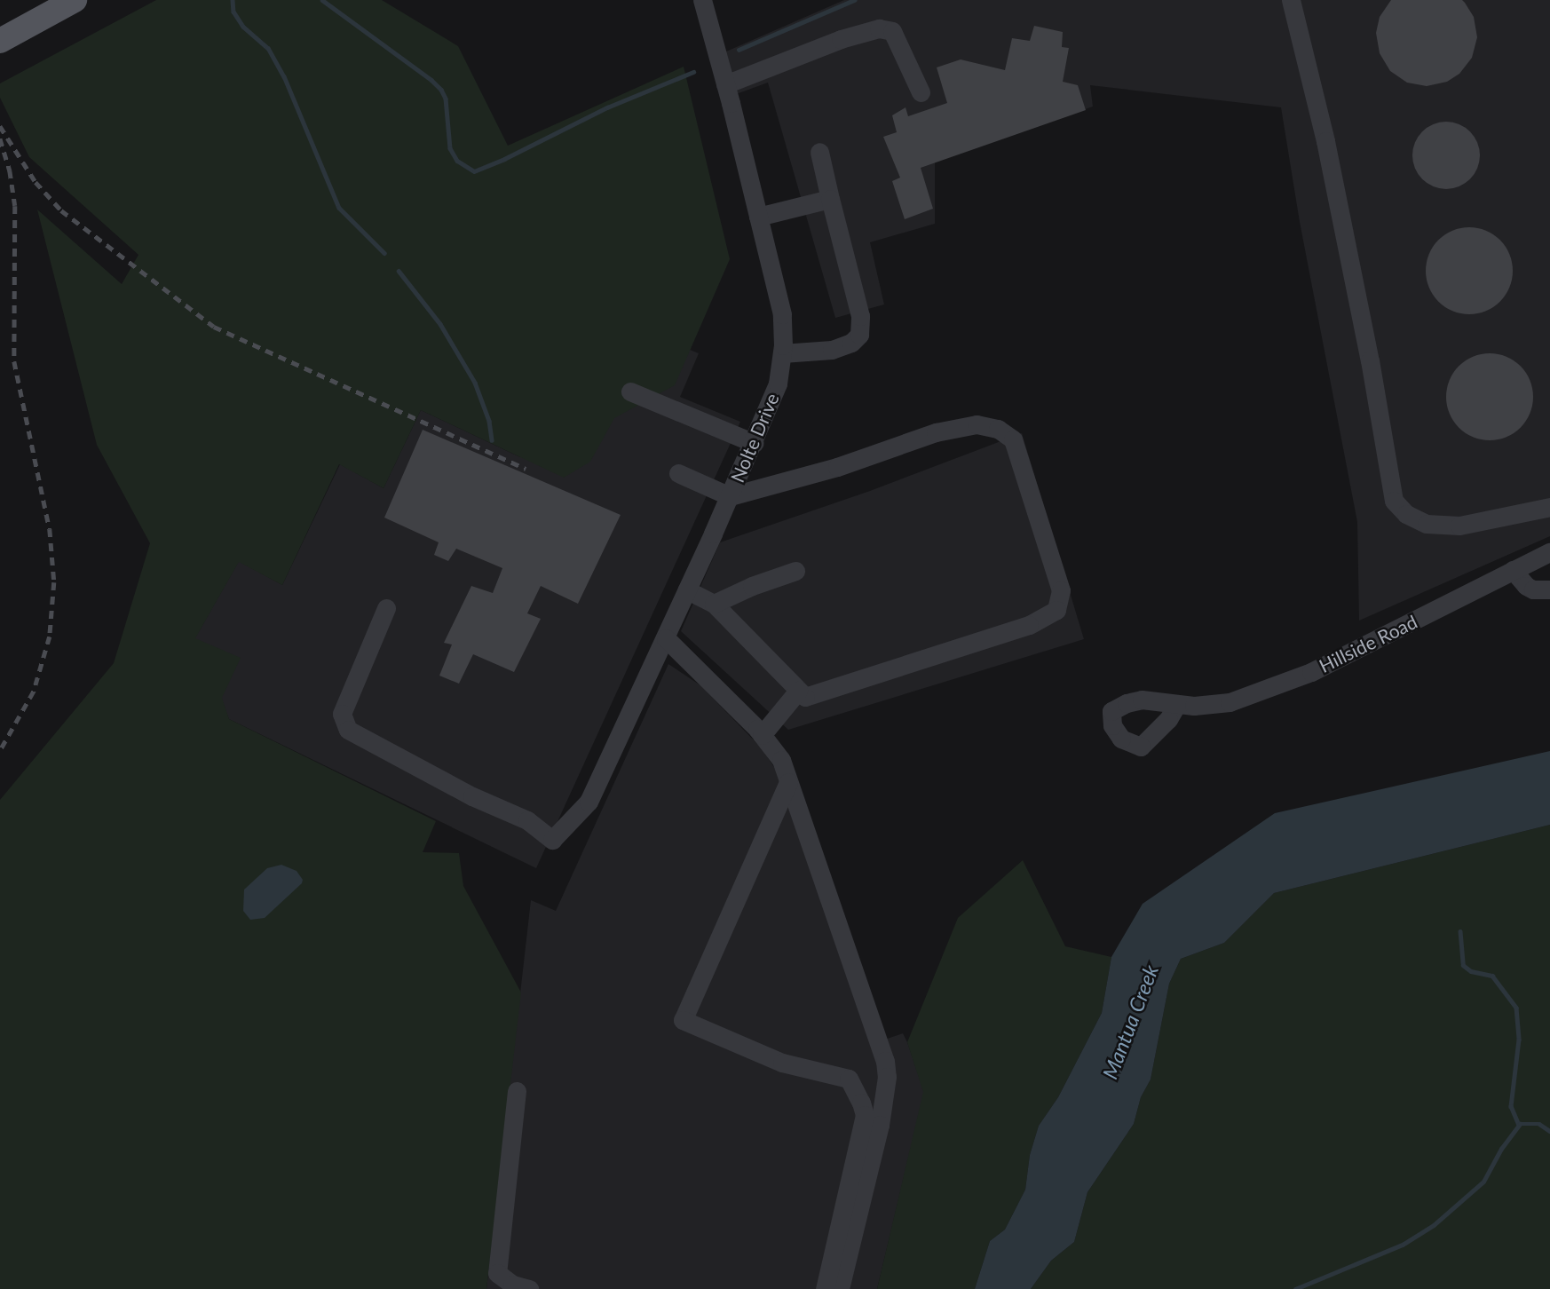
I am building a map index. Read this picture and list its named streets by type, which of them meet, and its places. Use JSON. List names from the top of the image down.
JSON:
{
  "streets": {
    "street": ["Nolte Drive", "Hillside Road"]
  },
  "water": ["Mantua Creek"]
}
